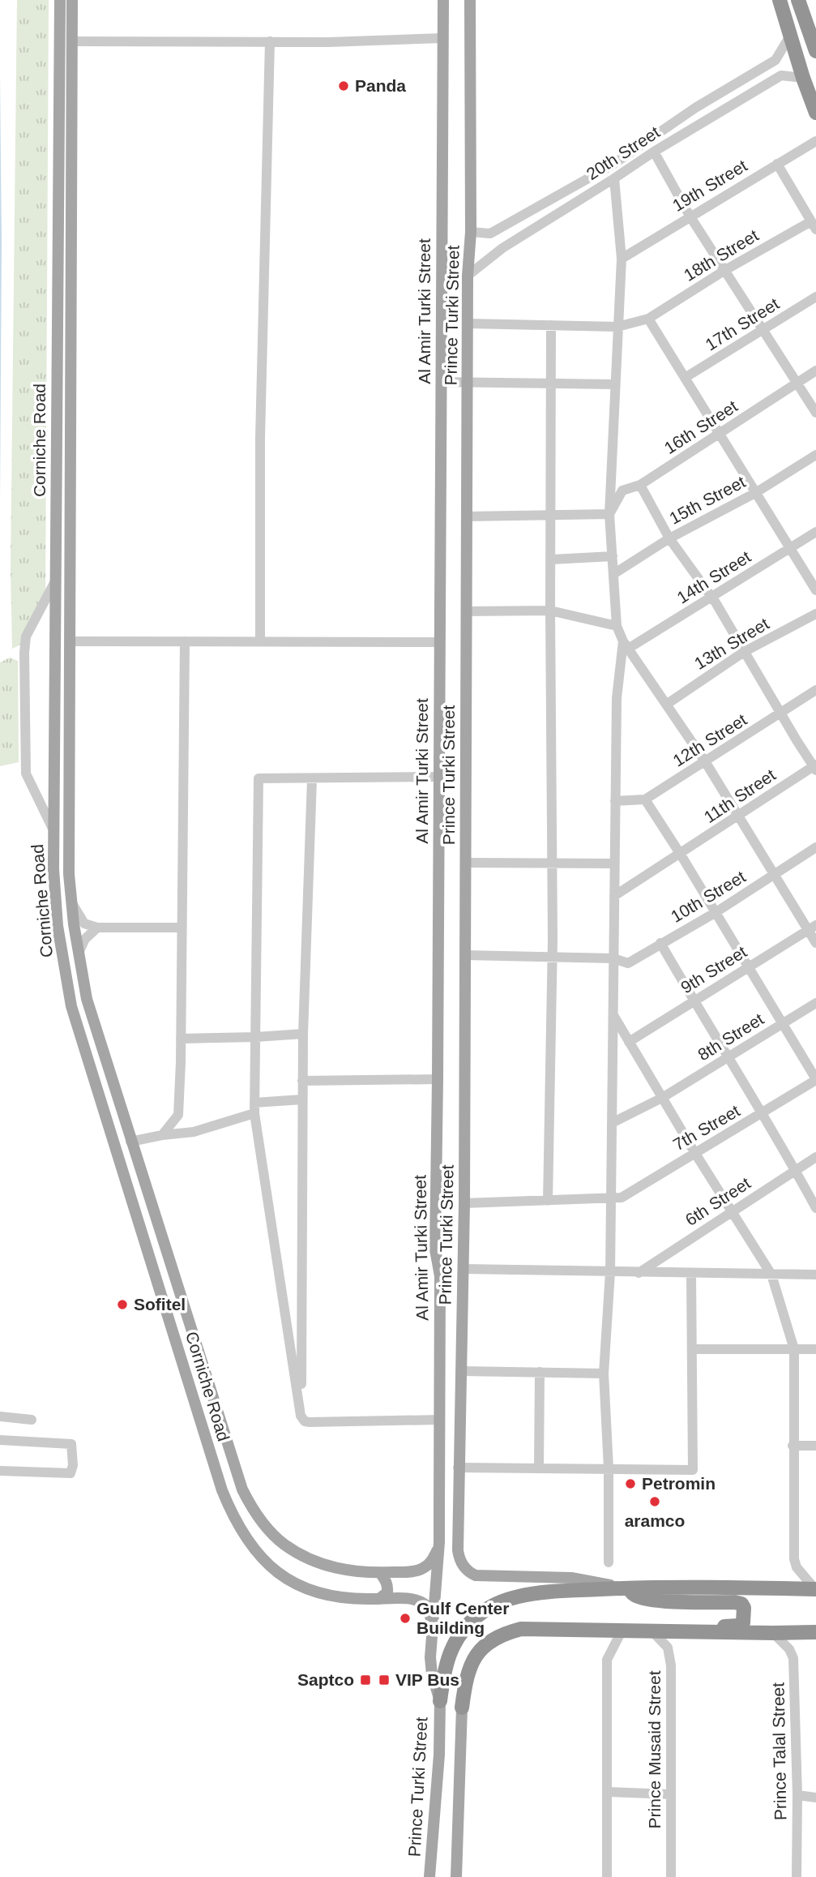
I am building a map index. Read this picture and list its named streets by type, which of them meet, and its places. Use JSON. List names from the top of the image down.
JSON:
{
  "streets": {
    "main road": ["Al Amir Turki Street", "Prince Turki Street", "Corniche Road"],
    "street": [
      "20th Street",
      "19th Street",
      "18th Street",
      "17th Street",
      "16th Street",
      "15th Street",
      "14th Street",
      "13th Street",
      "12th Street",
      "11th Street",
      "10th Street",
      "9th Street",
      "8th Street",
      "7th Street",
      "6th Street",
      "Prince Musaid Street",
      "Prince Talal Street"
    ]
  },
  "crossings": [
    ["20th Street", "Prince Turki Street"],
    ["18th Street", "Prince Turki Street"],
    ["Al Amir Turki Street", "Prince Turki Street"],
    ["Al Amir Turki Street", "Corniche Road"],
    ["Prince Turki Street", "Corniche Road"]
  ],
  "places": {
    "other": [
      "Panda",
      "Sofitel",
      "Petromin",
      "aramco",
      "Gulf Center Building"
    ],
    "transit": ["Saptco", "VIP Bus"]
  }
}
